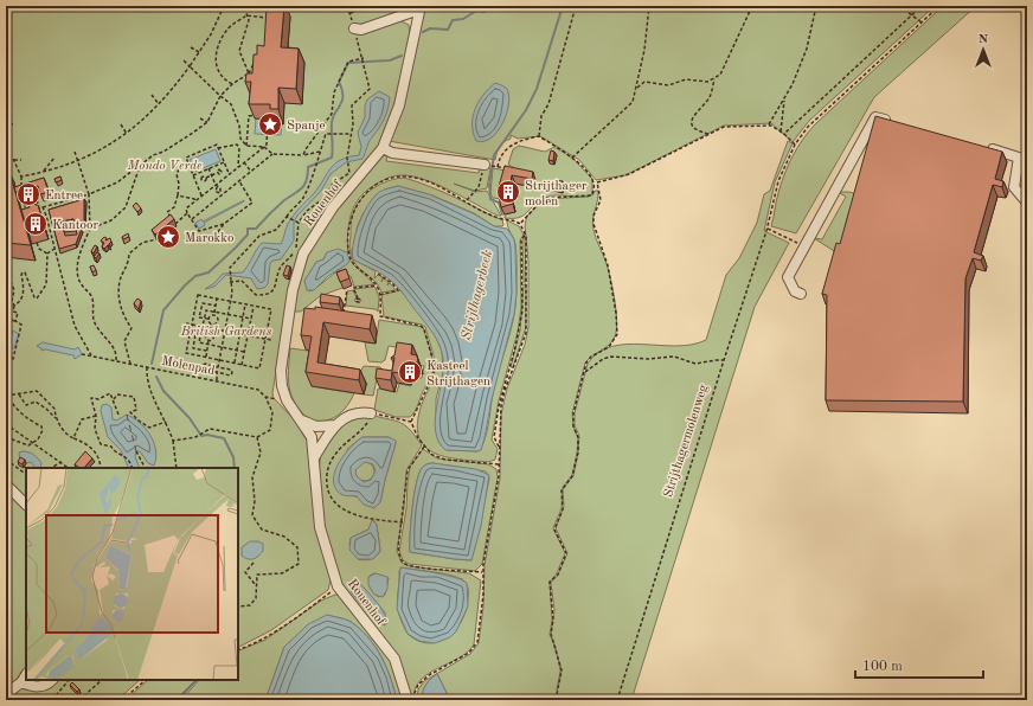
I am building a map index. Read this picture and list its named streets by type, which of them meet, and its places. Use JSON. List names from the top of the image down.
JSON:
{
  "streets": {
    "street": ["Rouenhof"],
    "path": ["Molenpad", "Strijthagermolenweg"]
  },
  "crossings": [
    ["Rouenhof", "Molenpad"]
  ],
  "water": ["Strijthagerbeek"],
  "parks": ["Mondo Verde", "British Gardens"],
  "places": {
    "place": ["Spanje", "Marokko"],
    "building": [
      "Strijthager molen",
      "Entree",
      "Kantoor",
      "Kasteel Strijthagen"
    ]
  },
  "scale_bar": "100 m",
  "north": "top"
}
